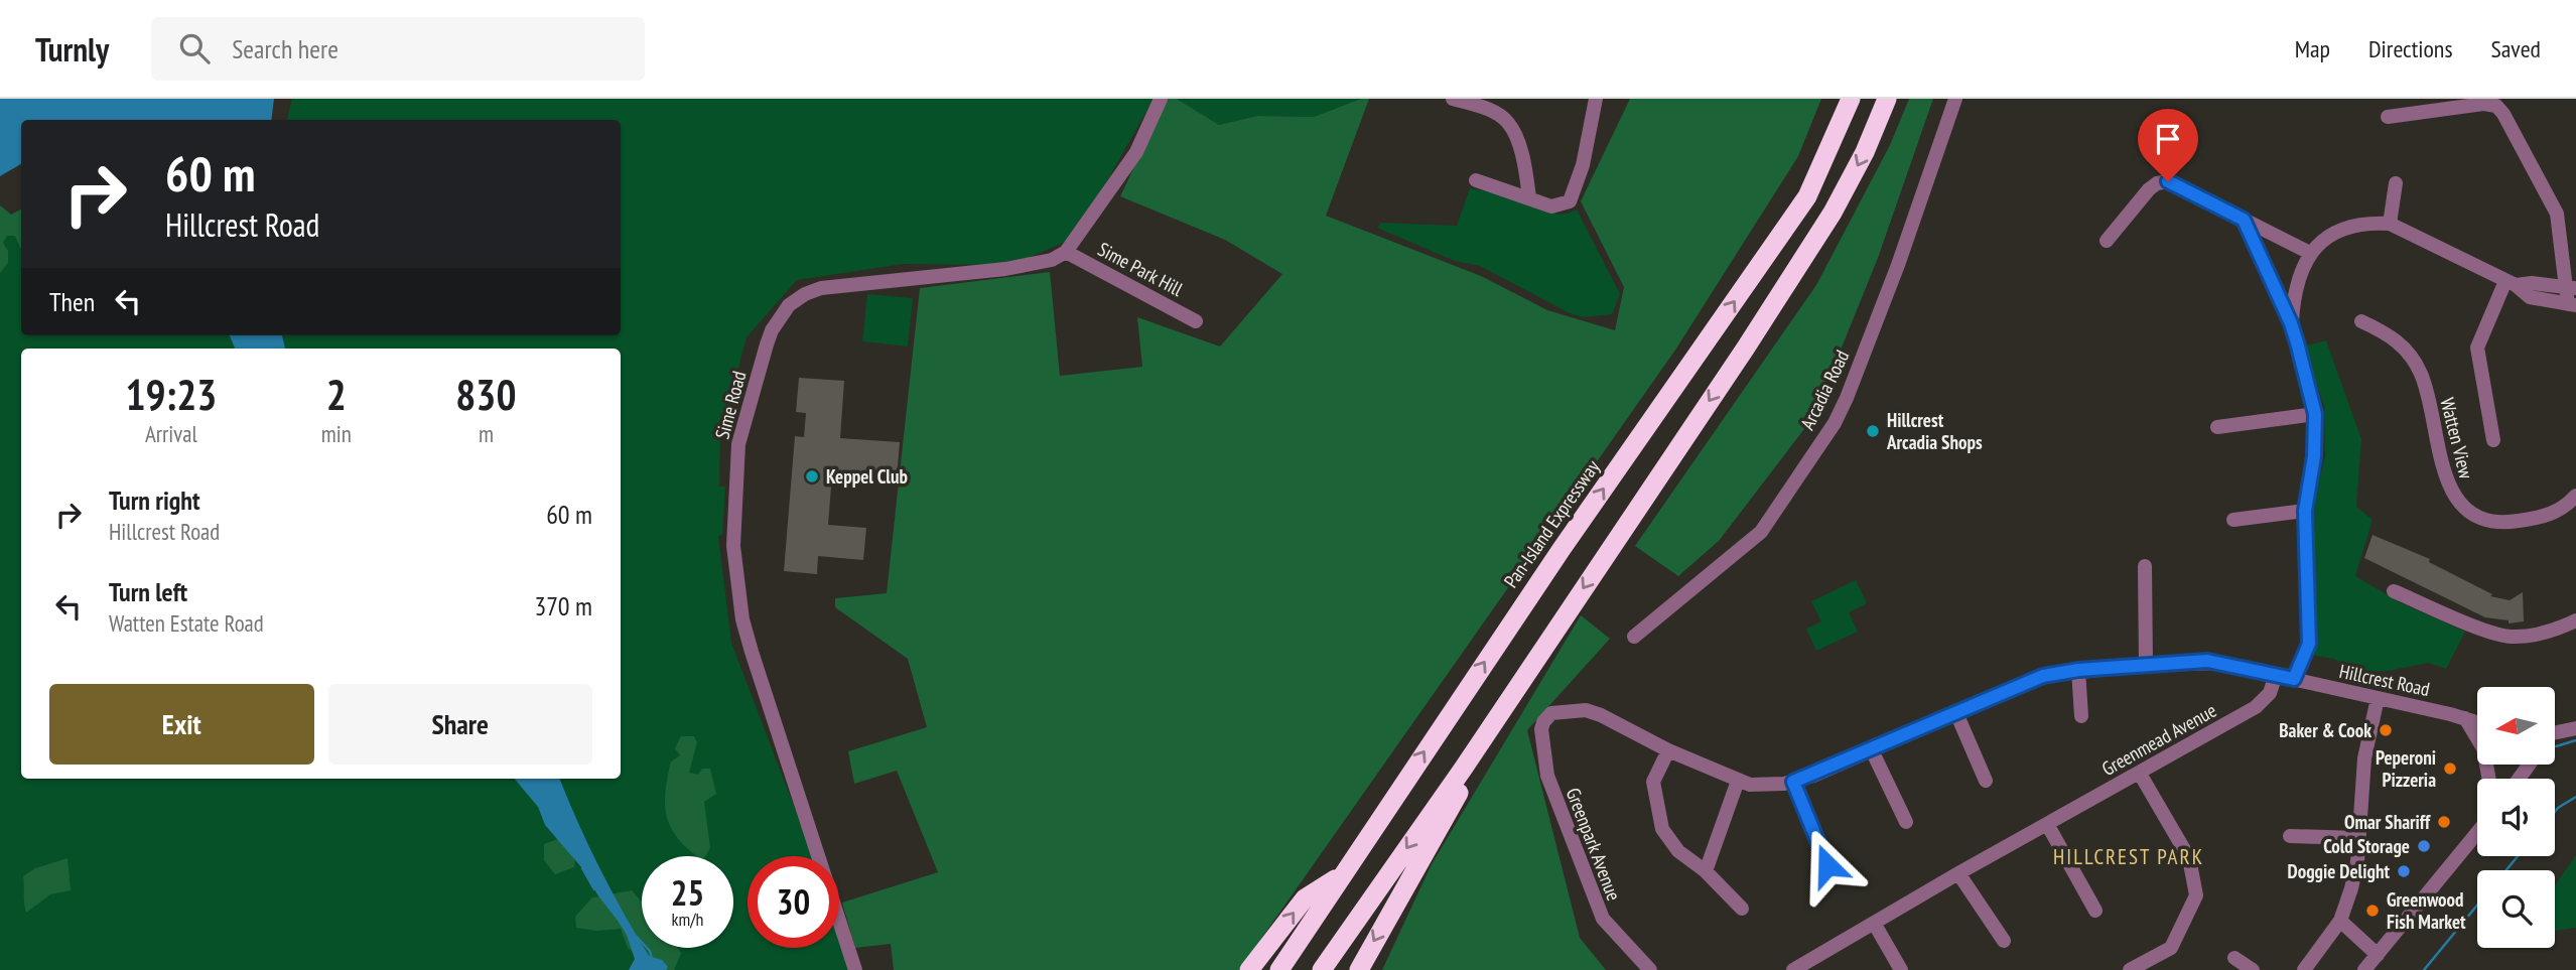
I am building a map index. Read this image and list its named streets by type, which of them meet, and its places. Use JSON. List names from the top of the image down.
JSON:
{
  "streets": {
    "highway": ["Pan-Island Expressway"],
    "street": [
      "Sime Park Hill",
      "Arcadia Road",
      "Sime Road",
      "Watten View",
      "Hillcrest Road",
      "Greenmead Avenue",
      "Greenpark Avenue"
    ]
  },
  "crossings": [
    ["Sime Park Hill", "Sime Road"],
    ["Hillcrest Road", "Greenmead Avenue"],
    ["Hillcrest Road", "Greenpark Avenue"]
  ],
  "districts": ["HILLCREST PARK"],
  "places": [
    "Hillcrest Arcadia Shops",
    "Keppel Club",
    "Baker & Cook",
    "Peperoni Pizzeria",
    "Omar Shariff",
    "Cold Storage",
    "Doggie Delight",
    "Greenwood Fish Market"
  ],
  "north": "left",
  "page": {
    "header": "Turnly",
    "search": "Search here",
    "nav": ["Map", "Directions", "Saved"],
    "turn": ["60 m", "Hillcrest Road"],
    "then": "Then",
    "eta": [
      "19:23",
      "Arrival",
      "2",
      "min",
      "830",
      "m"
    ],
    "list": [
      {
        "name": "Turn right",
        "note": "Hillcrest Road",
        "value": "60 m"
      },
      {
        "name": "Turn left",
        "note": "Watten Estate Road",
        "value": "370 m"
      }
    ],
    "buttons": ["Exit", "Share"],
    "speed": "25 km/h",
    "limit": "30"
  }
}
